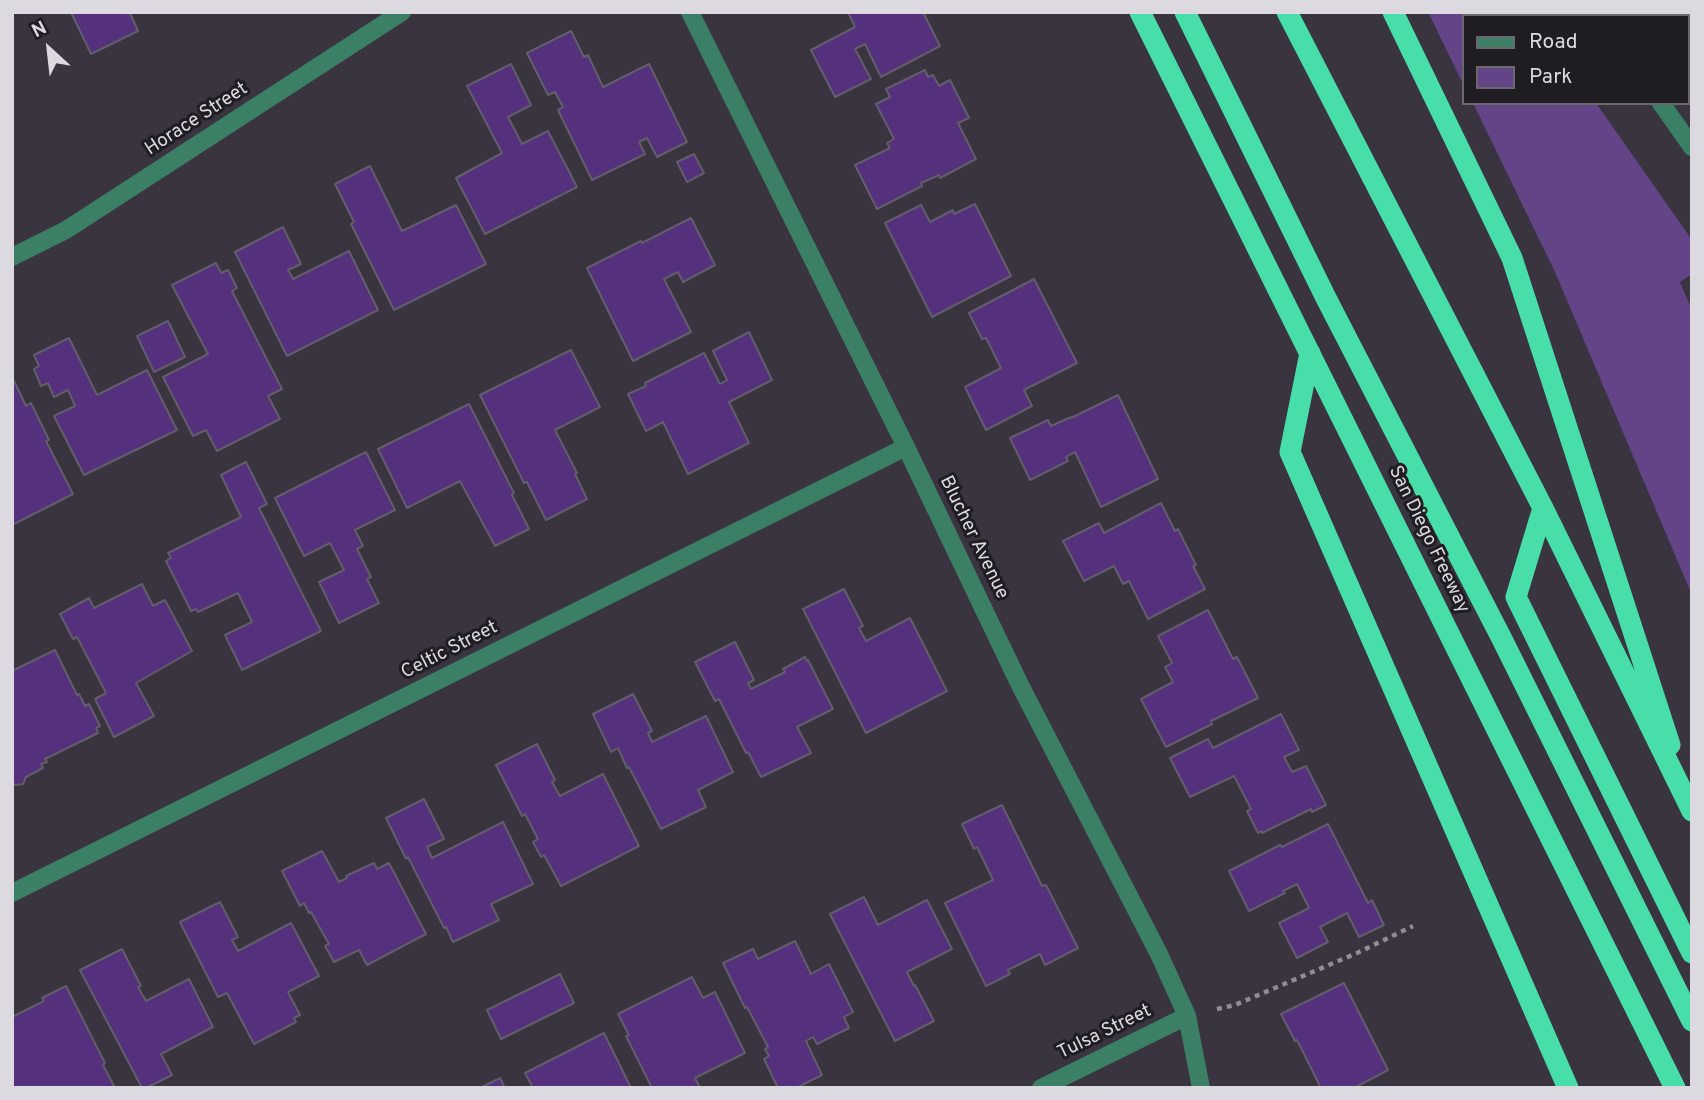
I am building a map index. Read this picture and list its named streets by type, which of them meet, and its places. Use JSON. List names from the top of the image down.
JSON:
{
  "streets": {
    "highway": ["San Diego Freeway"],
    "street": [
      "Horace Street",
      "Blucher Avenue",
      "Celtic Street",
      "Tulsa Street"
    ]
  },
  "crossings": [
    ["Blucher Avenue", "Celtic Street"],
    ["Blucher Avenue", "Tulsa Street"]
  ],
  "legend": ["Road", "Park"],
  "north": "top left"
}
